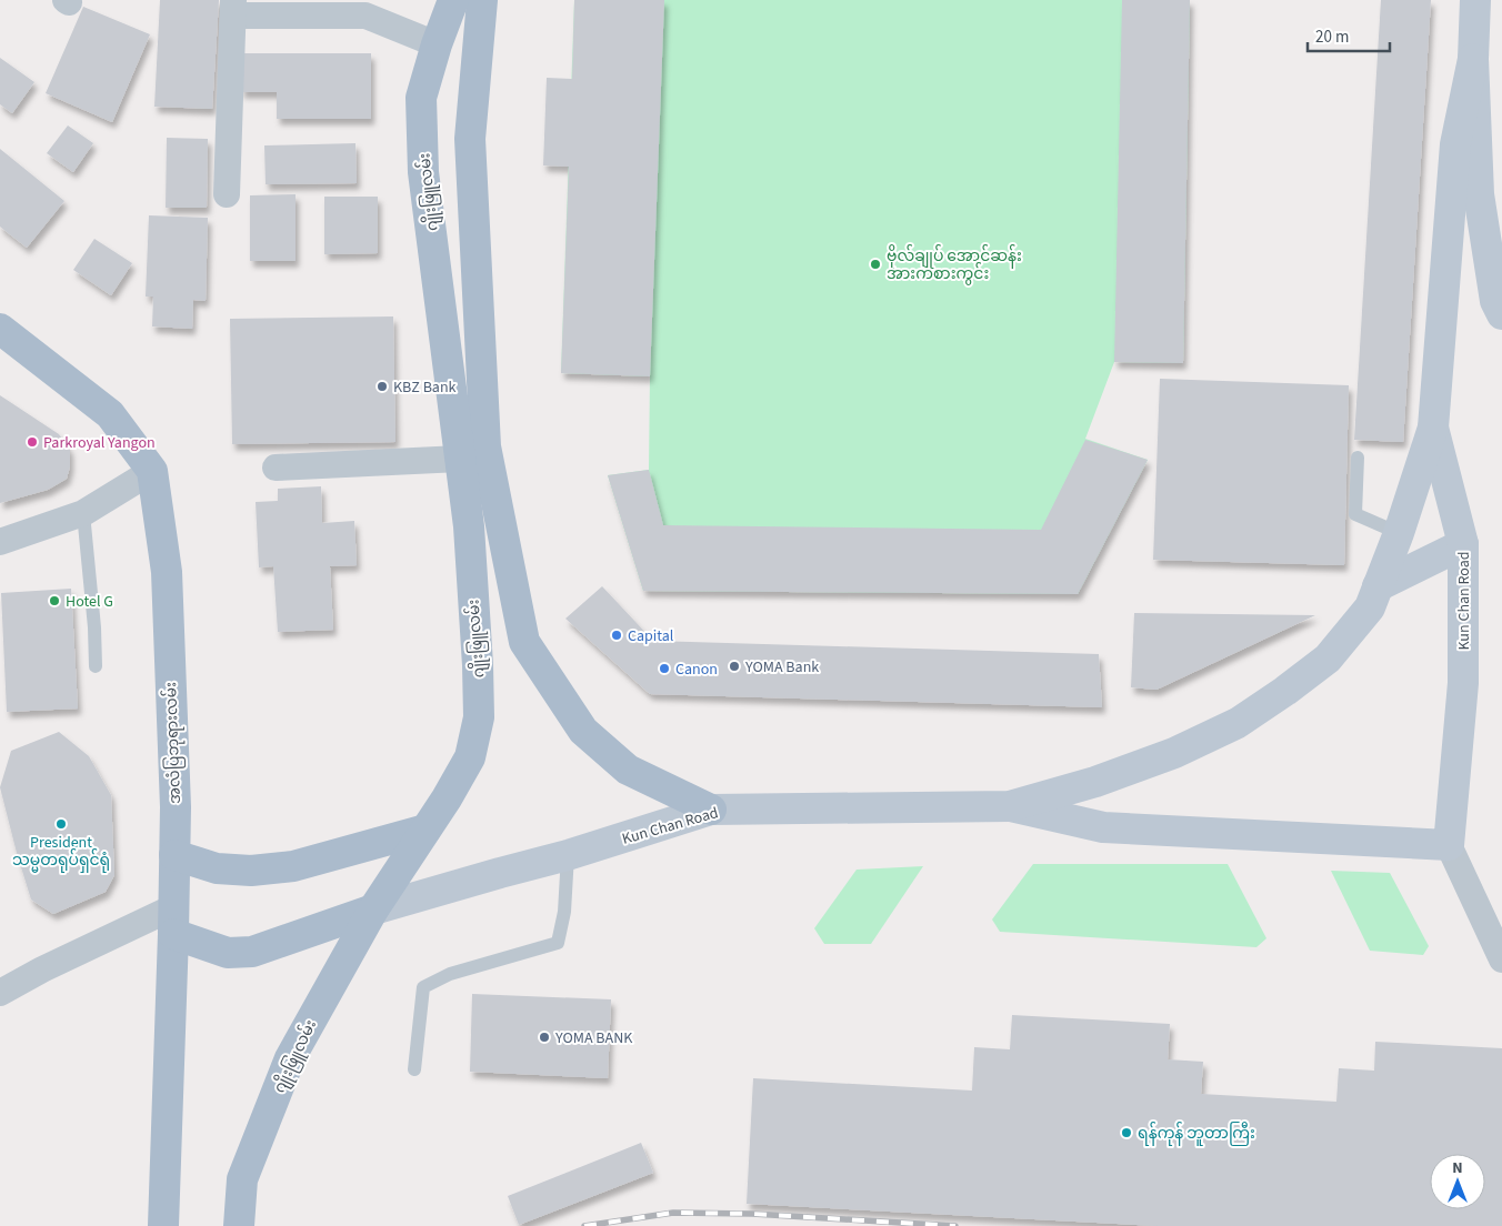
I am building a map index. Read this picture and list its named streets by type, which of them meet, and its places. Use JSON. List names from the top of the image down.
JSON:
{
  "streets": {
    "main road": ["ဂျိုးဖြူလမ်း", "Kun Chan Road", "အလံပြဘုရားလမ်း"]
  },
  "crossings": [
    ["ဂျိုးဖြူလမ်း", "Kun Chan Road"]
  ],
  "places": [
    "ဗိုလ်ချုပ် အောင်ဆန်း အားကစားကွင်း",
    "KBZ Bank",
    "Parkroyal Yangon",
    "Hotel G",
    "Capital",
    "YOMA Bank",
    "Canon",
    "President သမ္မတရုပ်ရှင်ရုံ",
    "YOMA BANK",
    "ရန်ကုန် ဘူတာကြီး"
  ],
  "scale_bar": "20 m",
  "north": "top"
}
